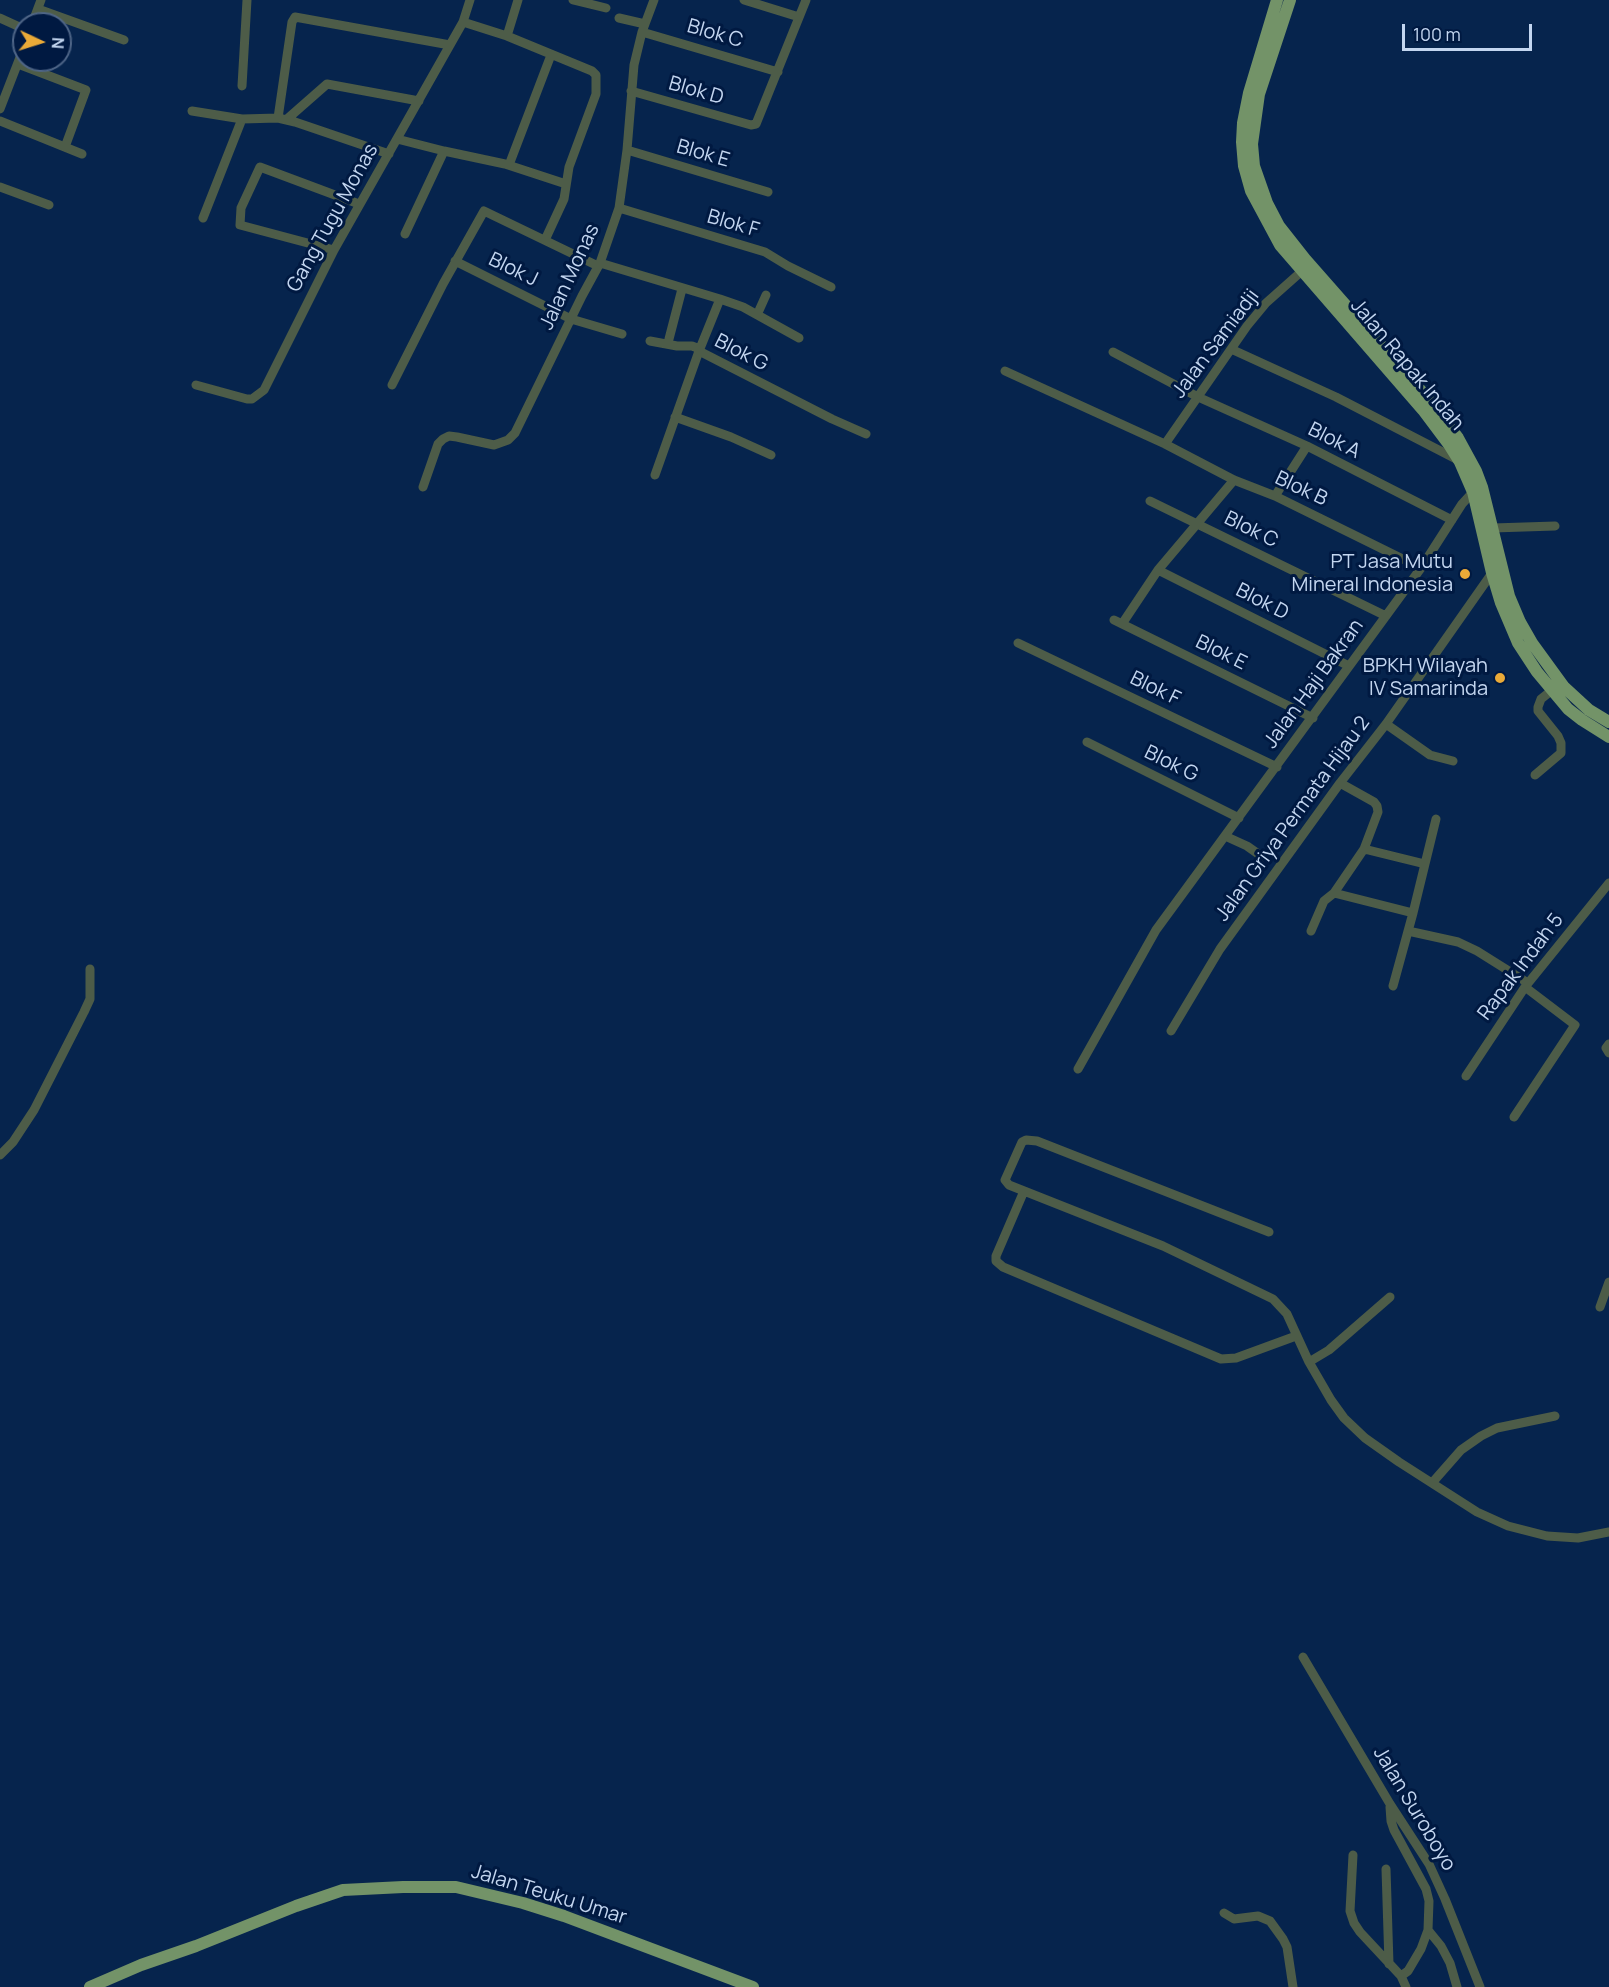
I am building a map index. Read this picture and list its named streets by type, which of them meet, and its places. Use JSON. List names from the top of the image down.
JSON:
{
  "streets": {
    "main road": ["Jalan Rapak Indah", "Jalan Teuku Umar"],
    "street": [
      "Blok C",
      "Blok D",
      "Blok E",
      "Gang Tugu Monas",
      "Blok F",
      "Blok J",
      "Jalan Monas",
      "Jalan Samiadji",
      "Blok G",
      "Blok A",
      "Blok B",
      "Jalan Haji Bakran",
      "Jalan Griya Permata Hijau 2",
      "Rapak Indah 5",
      "Jalan Suroboyo"
    ]
  },
  "crossings": [
    ["Blok C", "Blok D"],
    ["Blok C", "Jalan Monas"],
    ["Blok C", "Jalan Haji Bakran"],
    ["Blok D", "Blok E"],
    ["Blok D", "Jalan Monas"],
    ["Blok D", "Jalan Haji Bakran"],
    ["Blok E", "Jalan Monas"],
    ["Blok E", "Jalan Haji Bakran"],
    ["Blok F", "Jalan Monas"],
    ["Blok F", "Jalan Haji Bakran"],
    ["Blok J", "Jalan Monas"],
    ["Jalan Samiadji", "Jalan Rapak Indah"],
    ["Jalan Samiadji", "Blok A"],
    ["Jalan Samiadji", "Blok B"],
    ["Blok G", "Jalan Haji Bakran"],
    ["Jalan Rapak Indah", "Jalan Haji Bakran"],
    ["Jalan Rapak Indah", "Jalan Griya Permata Hijau 2"],
    ["Blok A", "Jalan Haji Bakran"],
    ["Blok B", "Jalan Haji Bakran"]
  ],
  "places": ["PT Jasa Mutu Mineral Indonesia", "BPKH Wilayah IV Samarinda"],
  "scale_bar": "100 m",
  "north": "right"
}
